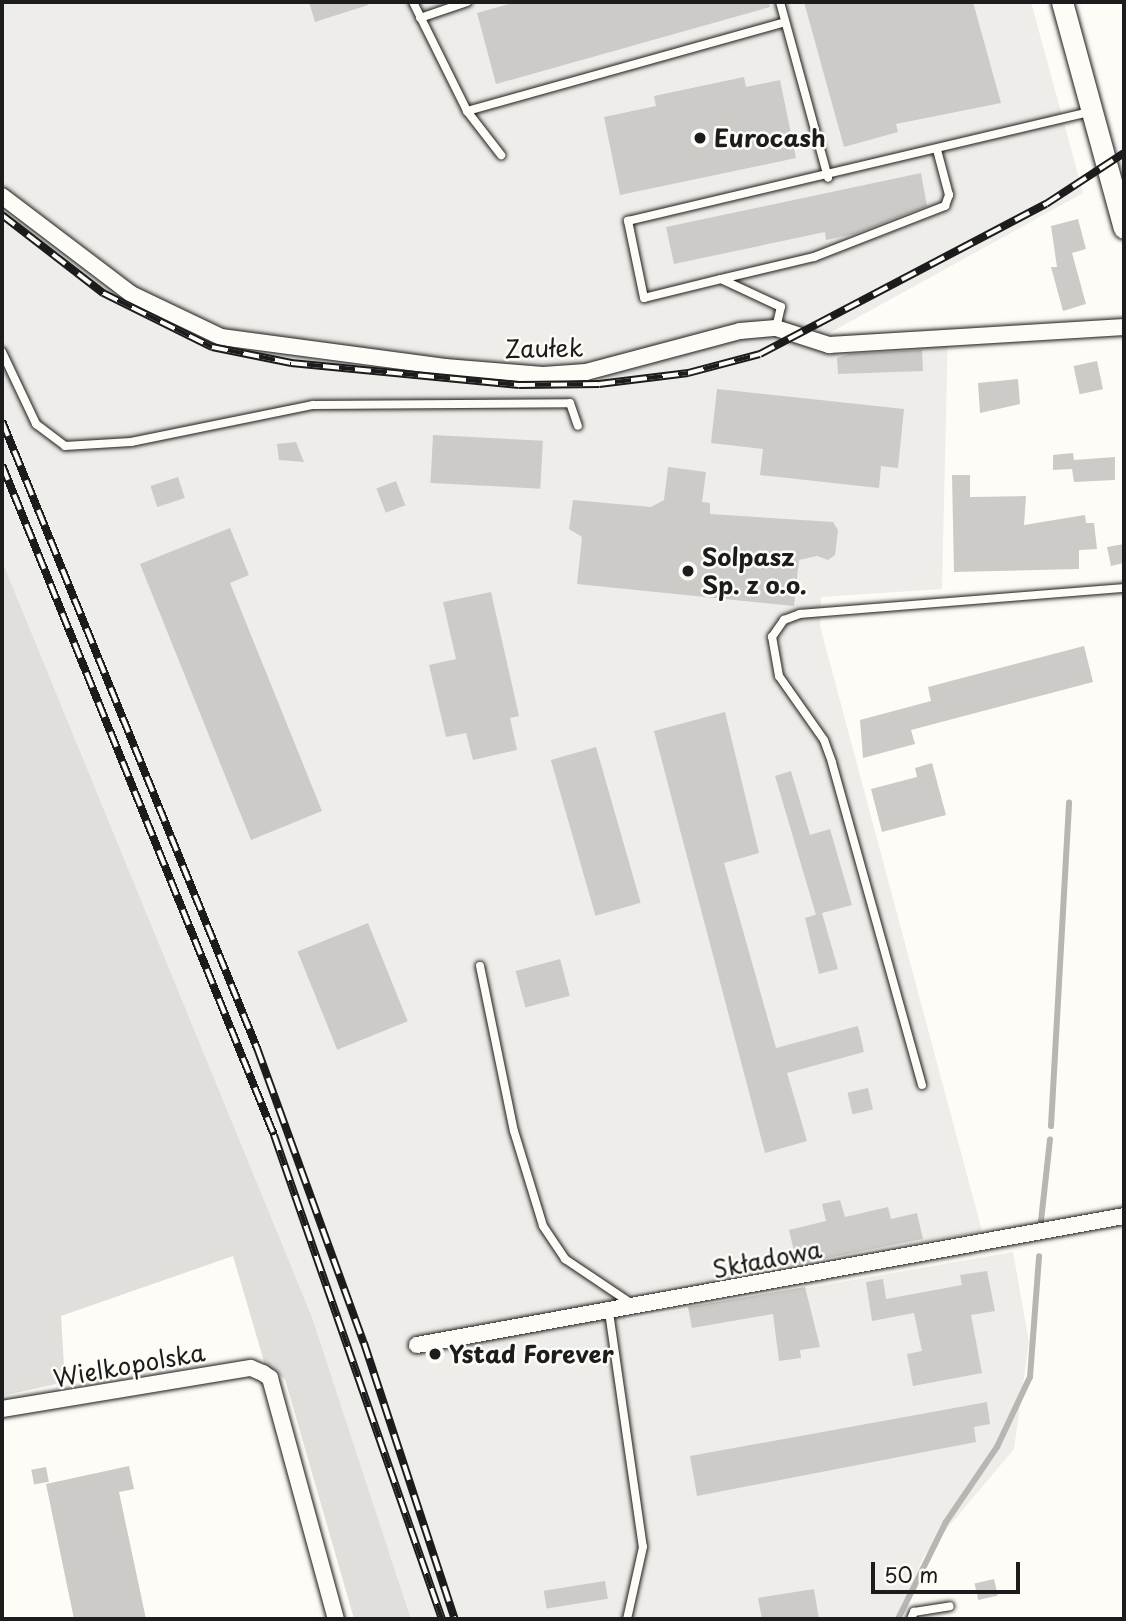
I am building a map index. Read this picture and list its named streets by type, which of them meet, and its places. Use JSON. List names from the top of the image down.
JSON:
{
  "streets": {
    "street": ["Zaułek", "Składowa", "Wielkopolska"]
  },
  "places": ["Eurocash", "Solpasz Sp. z o.o.", "Ystad Forever"],
  "scale_bar": "50 m"
}
